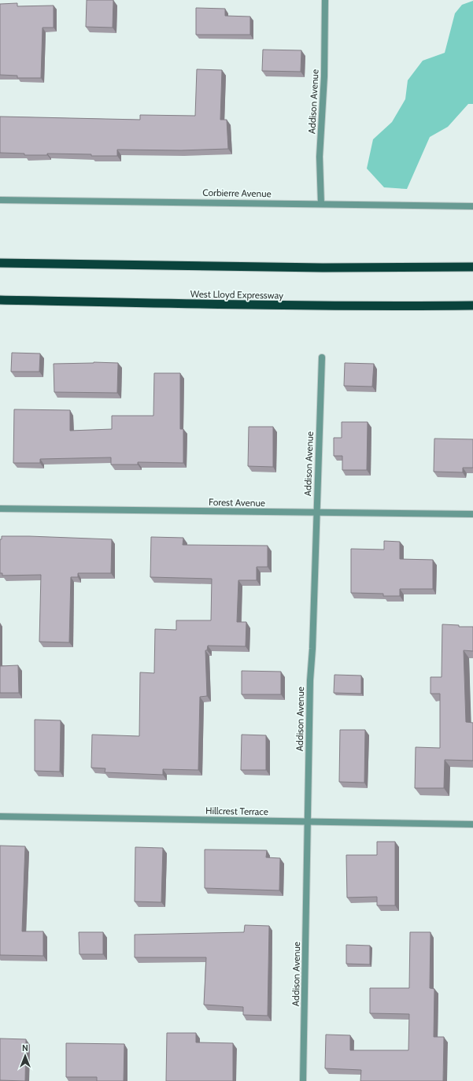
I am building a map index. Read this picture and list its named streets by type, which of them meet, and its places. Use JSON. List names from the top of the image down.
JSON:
{
  "streets": {
    "highway": ["West Lloyd Expressway"],
    "street": [
      "Addison Avenue",
      "Corbierre Avenue",
      "Forest Avenue",
      "Hillcrest Terrace"
    ]
  },
  "crossings": [
    ["Addison Avenue", "Corbierre Avenue"],
    ["Addison Avenue", "Forest Avenue"],
    ["Addison Avenue", "Hillcrest Terrace"]
  ],
  "north": "top"
}
